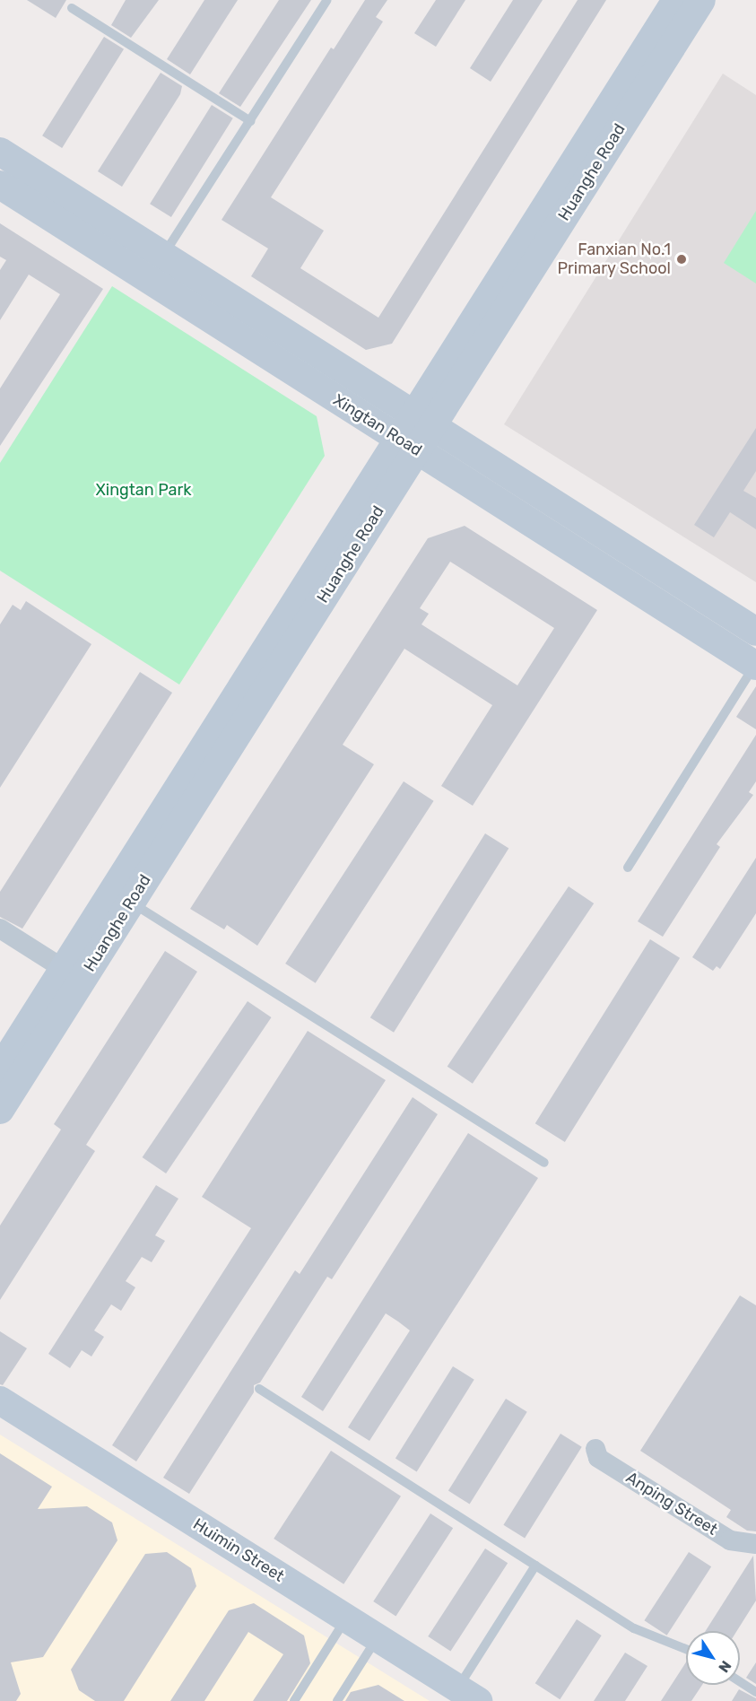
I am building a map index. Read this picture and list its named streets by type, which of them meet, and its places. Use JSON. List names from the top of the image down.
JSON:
{
  "streets": {
    "main road": ["Huanghe Road", "Xingtan Road", "Huimin Street"],
    "street": ["Anping Street"]
  },
  "crossings": [
    ["Huanghe Road", "Xingtan Road"]
  ],
  "parks": ["Xingtan Park"],
  "places": ["Fanxian No.1 Primary School"],
  "north": "bottom right"
}
